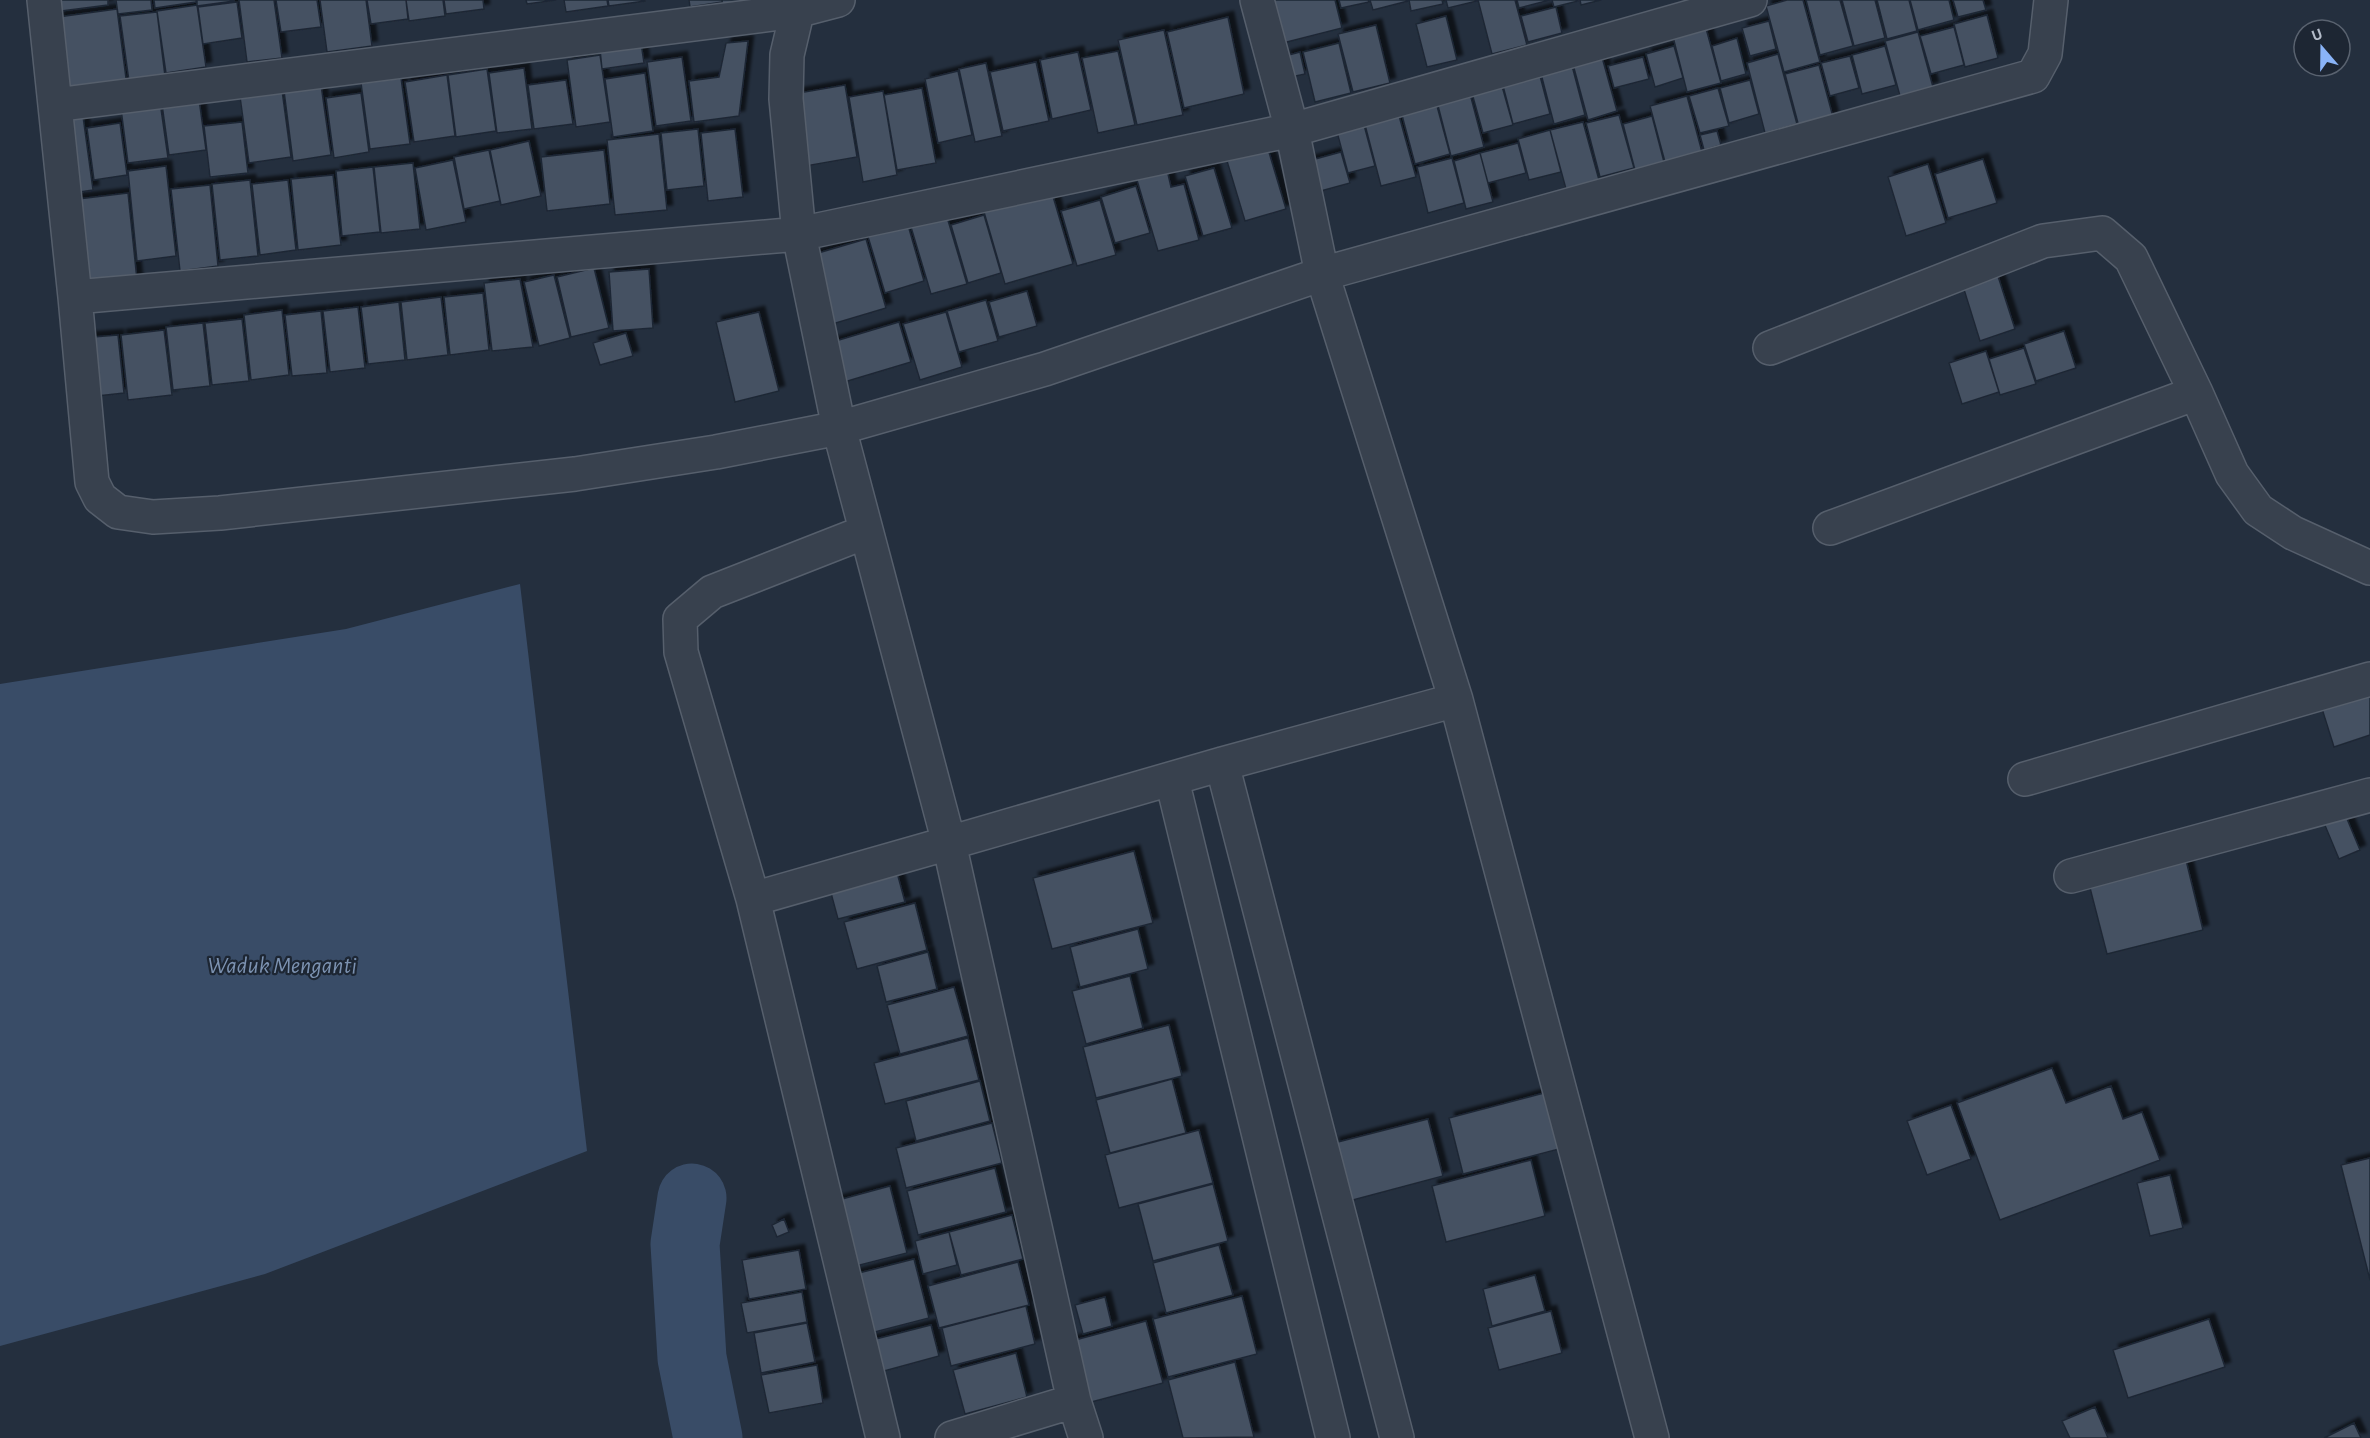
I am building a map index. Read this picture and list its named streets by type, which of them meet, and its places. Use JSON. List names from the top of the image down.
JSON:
{
  "water": ["Waduk Menganti"],
  "north": "top"
}
